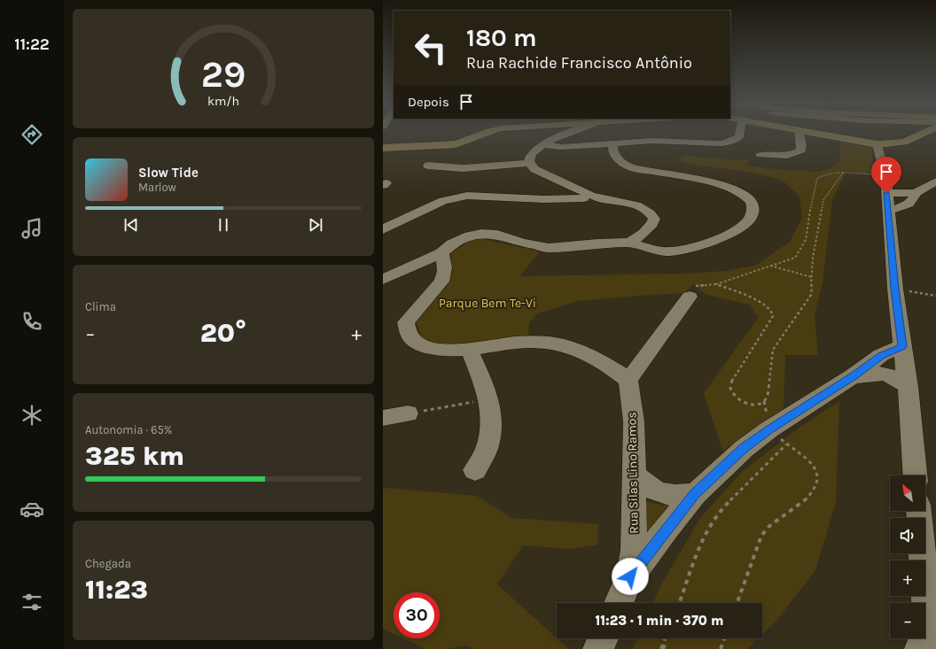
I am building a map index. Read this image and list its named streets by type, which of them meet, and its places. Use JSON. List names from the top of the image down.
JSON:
{
  "streets": {
    "street": ["Rua Silas Lino Ramos"]
  },
  "parks": ["Parque Bem Te-Vi"],
  "north": "top left",
  "page": {
    "tabs": "11:22",
    "turn": ["180 m", "Rua Rachide Francisco Antônio"],
    "then": "Depois",
    "song": ["Slow Tide", "Marlow"],
    "tile": [
      "Clima",
      ["Autonomia · 65%", "325 km"],
      ["Chegada", "11:23"]
    ],
    "heat": ["−", "20°", "+"],
    "map_buttons": ["+", "−"],
    "limit": "30",
    "trip": "11:23 · 1 min · 370 m",
    "gauge": ["29", "km/h"]
  }
}
